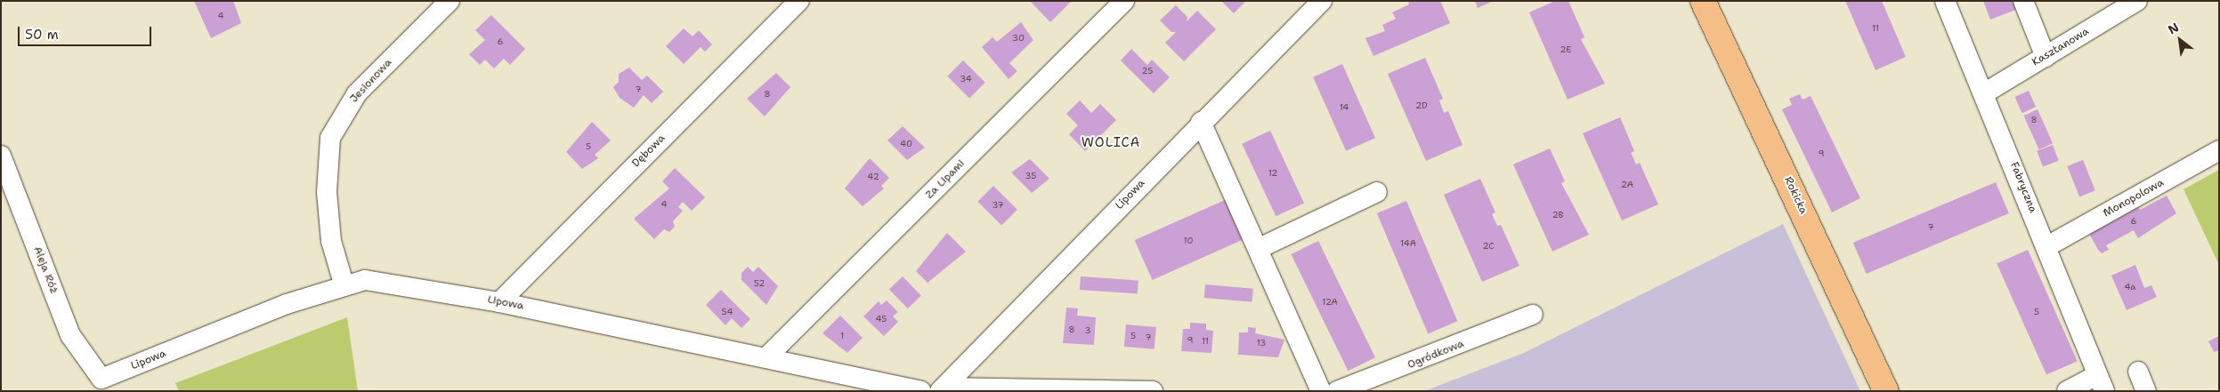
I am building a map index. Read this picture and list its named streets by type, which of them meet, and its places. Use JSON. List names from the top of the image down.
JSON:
{
  "streets": {
    "main road": ["Rokicka"],
    "street": [
      "Kasztanowa",
      "Jesionowa",
      "Dębowa",
      "Za Lipami",
      "Fabryczna",
      "Lipowa",
      "Monopolowa",
      "Aleja Róż",
      "Ogródkowa"
    ]
  },
  "crossings": [
    ["Kasztanowa", "Fabryczna"],
    ["Jesionowa", "Lipowa"],
    ["Dębowa", "Lipowa"],
    ["Za Lipami", "Lipowa"],
    ["Fabryczna", "Monopolowa"],
    ["Lipowa", "Aleja Róż"]
  ],
  "districts": ["WOLICA"],
  "house_numbers": [
    "4",
    "11",
    "30",
    "6",
    "2E",
    "25",
    "34",
    "7",
    "8",
    "2D",
    "14",
    "8",
    "40",
    "5",
    "9",
    "12",
    "35",
    "42",
    "2A",
    "4",
    "37",
    "2B",
    "6",
    "7",
    "10",
    "14A",
    "2C",
    "52",
    "4a",
    "12A",
    "54",
    "5",
    "45",
    "8",
    "3",
    "1",
    "5",
    "7",
    "9",
    "11",
    "13"
  ],
  "scale_bar": "50 m",
  "north": "top left"
}
